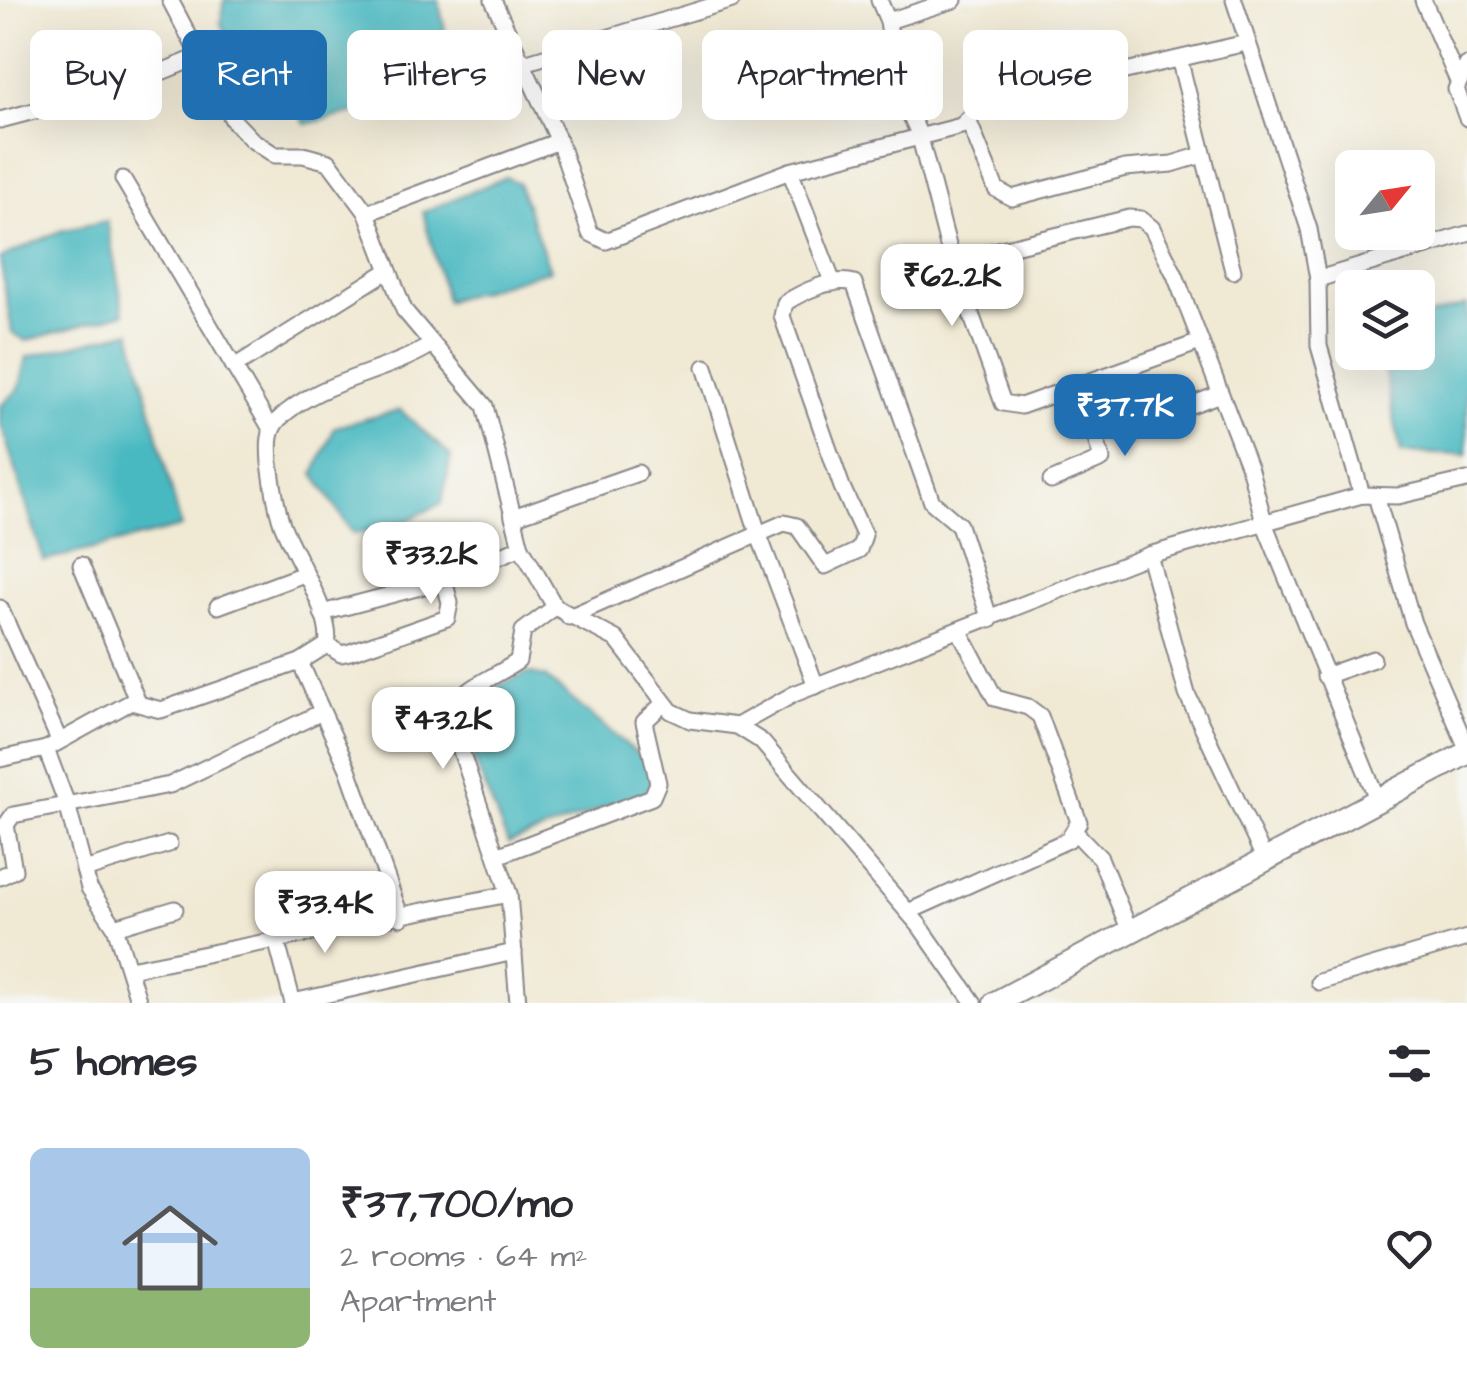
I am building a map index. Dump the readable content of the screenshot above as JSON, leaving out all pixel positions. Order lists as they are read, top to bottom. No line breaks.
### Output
{"north":"top right","page":{"chip":["Buy","Rent","Filters","New","Apartment","House"],"price":["₹62.2K","₹37.7K","₹33.2K","₹43.2K","₹33.4K"],"heading":"5 homes","list":[{"name":"₹37,700/mo","note":"2 rooms · 64 m² · Apartment"}]}}
